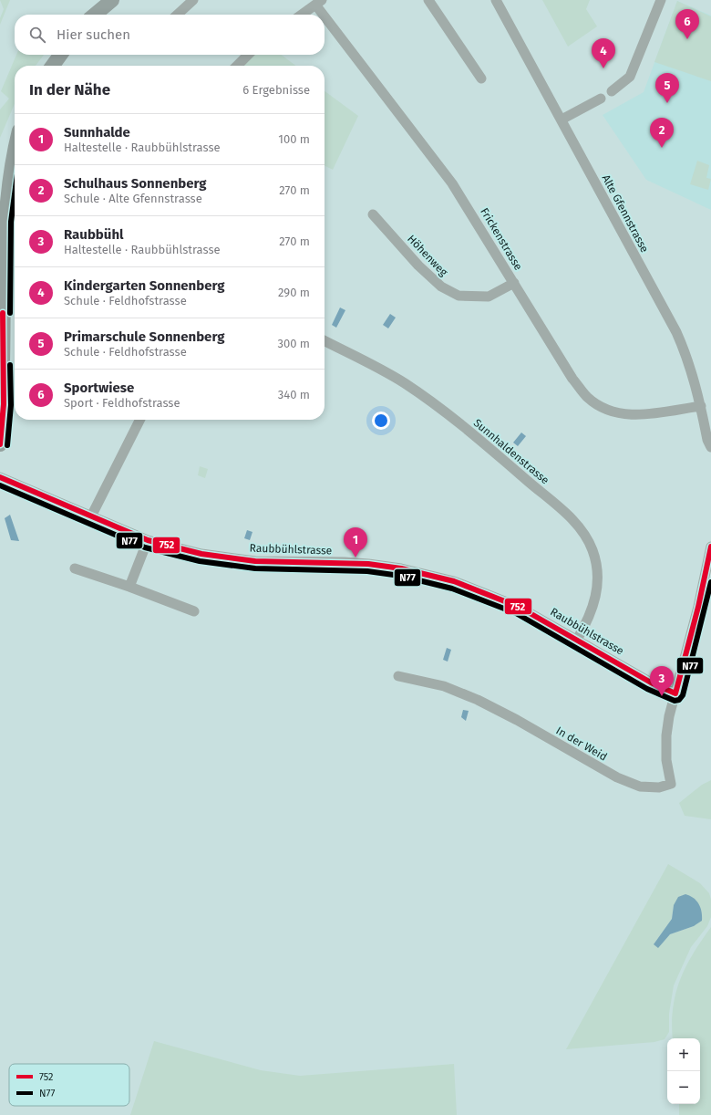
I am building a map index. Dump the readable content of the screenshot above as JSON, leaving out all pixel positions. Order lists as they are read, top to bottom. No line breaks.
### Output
{"streets":{"street":["Alte Gfennstrasse","Frickenstrasse","Höhenweg","Sunnhaldenstrasse","Raubbühlstrasse","In der Weid"]},"crossings":[["Alte Gfennstrasse","Frickenstrasse"],["Frickenstrasse","Höhenweg"],["Sunnhaldenstrasse","Raubbühlstrasse"],["Raubbühlstrasse","In der Weid"]],"lines":["transit line N77","transit line 752"],"legend":["752","N77"],"page":{"pins":["6","4","5","2","1","3"],"search":"Hier suchen","heading":["In der Nähe","6 Ergebnisse"],"list":[{"mark":"1","name":"Sunnhalde","note":"Haltestelle · Raubbühlstrasse","value":"100 m"},{"mark":"2","name":"Schulhaus Sonnenberg","note":"Schule · Alte Gfennstrasse","value":"270 m"},{"mark":"3","name":"Raubbühl","note":"Haltestelle · Raubbühlstrasse","value":"270 m"},{"mark":"4","name":"Kindergarten Sonnenberg","note":"Schule · Feldhofstrasse","value":"290 m"},{"mark":"5","name":"Primarschule Sonnenberg","note":"Schule · Feldhofstrasse","value":"300 m"},{"mark":"6","name":"Sportwiese","note":"Sport · Feldhofstrasse","value":"340 m"}],"map_buttons":["+","−"]}}
